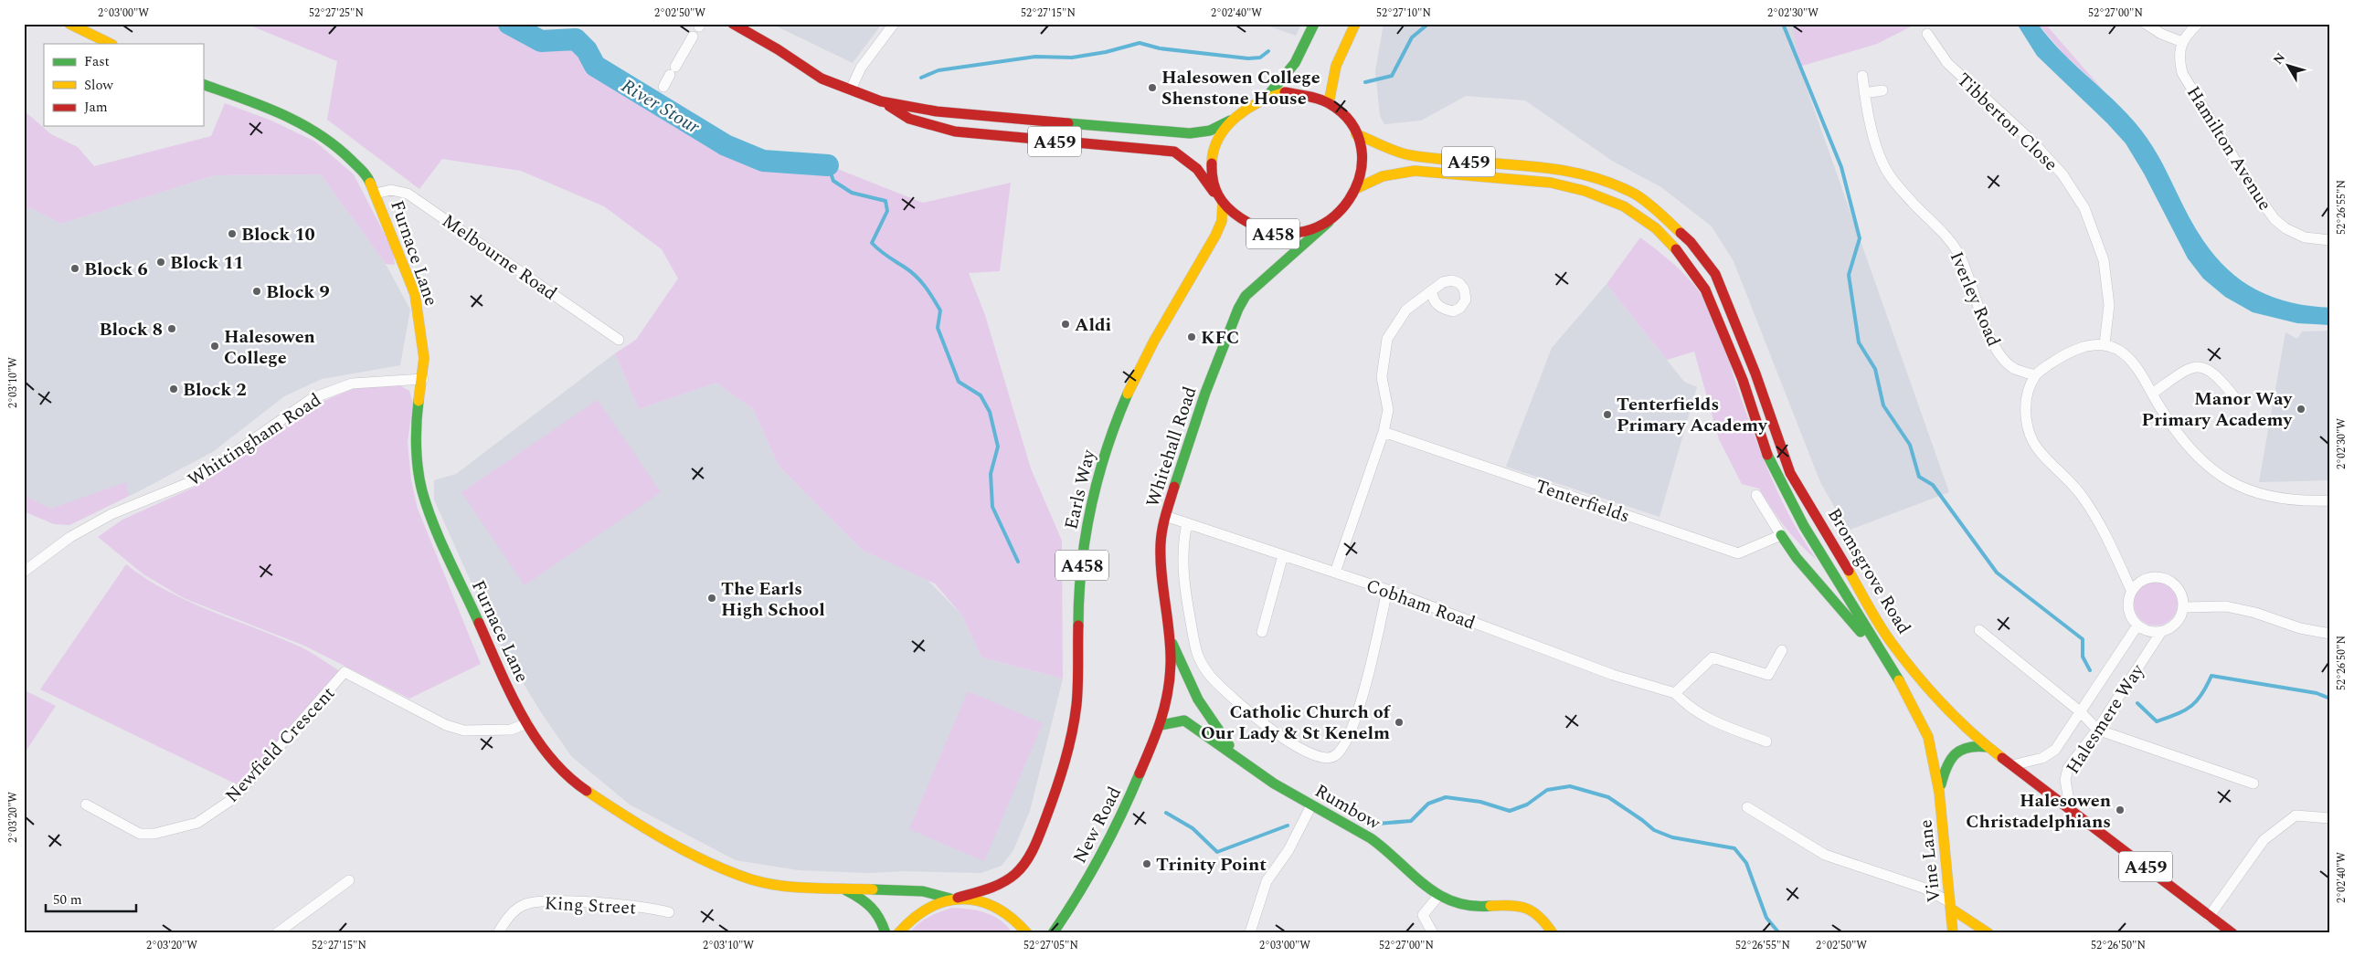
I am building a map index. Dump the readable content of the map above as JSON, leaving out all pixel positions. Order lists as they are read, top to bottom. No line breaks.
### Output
{"streets":{"main road":["A459","A458","Furnace Lane","Whitehall Road","Earls Way","Bromsgrove Road","Rumbow","New Road","Vine Lane"],"street":["Tibberton Close","Hamilton Avenue","Melbourne Road","Iverley Road","Whittingham Road","Tenterfields","Cobham Road","Halesmere Way","Newfield Crescent","King Street"]},"crossings":[["A459","A458"],["A459","Whitehall Road"],["A459","Earls Way"],["A459","Bromsgrove Road"],["A458","Furnace Lane"],["A458","Whitehall Road"],["A458","Earls Way"],["A458","Bromsgrove Road"],["Furnace Lane","Melbourne Road"],["Furnace Lane","Whittingham Road"],["Furnace Lane","Earls Way"],["Furnace Lane","Newfield Crescent"],["Whitehall Road","Earls Way"],["Whitehall Road","Bromsgrove Road"],["Whitehall Road","Cobham Road"],["Whitehall Road","Rumbow"],["Whitehall Road","New Road"],["Earls Way","Bromsgrove Road"],["Bromsgrove Road","Halesmere Way"],["Bromsgrove Road","Vine Lane"],["Rumbow","New Road"]],"water":["River Stour"],"places":["Halesowen College Shenstone House","Block 10","Block 11","Block 6","Block 9","Aldi","Block 8","KFC","Halesowen College","Block 2","Manor Way Primary Academy","Tenterfields Primary Academy","The Earls High School","Catholic Church of Our Lady & St Kenelm","Halesowen Christadelphians","Trinity Point"],"legend":["Fast","Slow","Jam"],"scale_bar":"50 m","north":"top left","coordinates":["2°03'00\"W","52°27'25\"N","2°02'50\"W","52°27'15\"N","2°02'40\"W","52°27'10\"N","2°02'30\"W","52°27'00\"N","52°26'55\"N","2°03'10\"W","52°26'50\"N","2°03'20\"W","52°27'05\"N"]}
